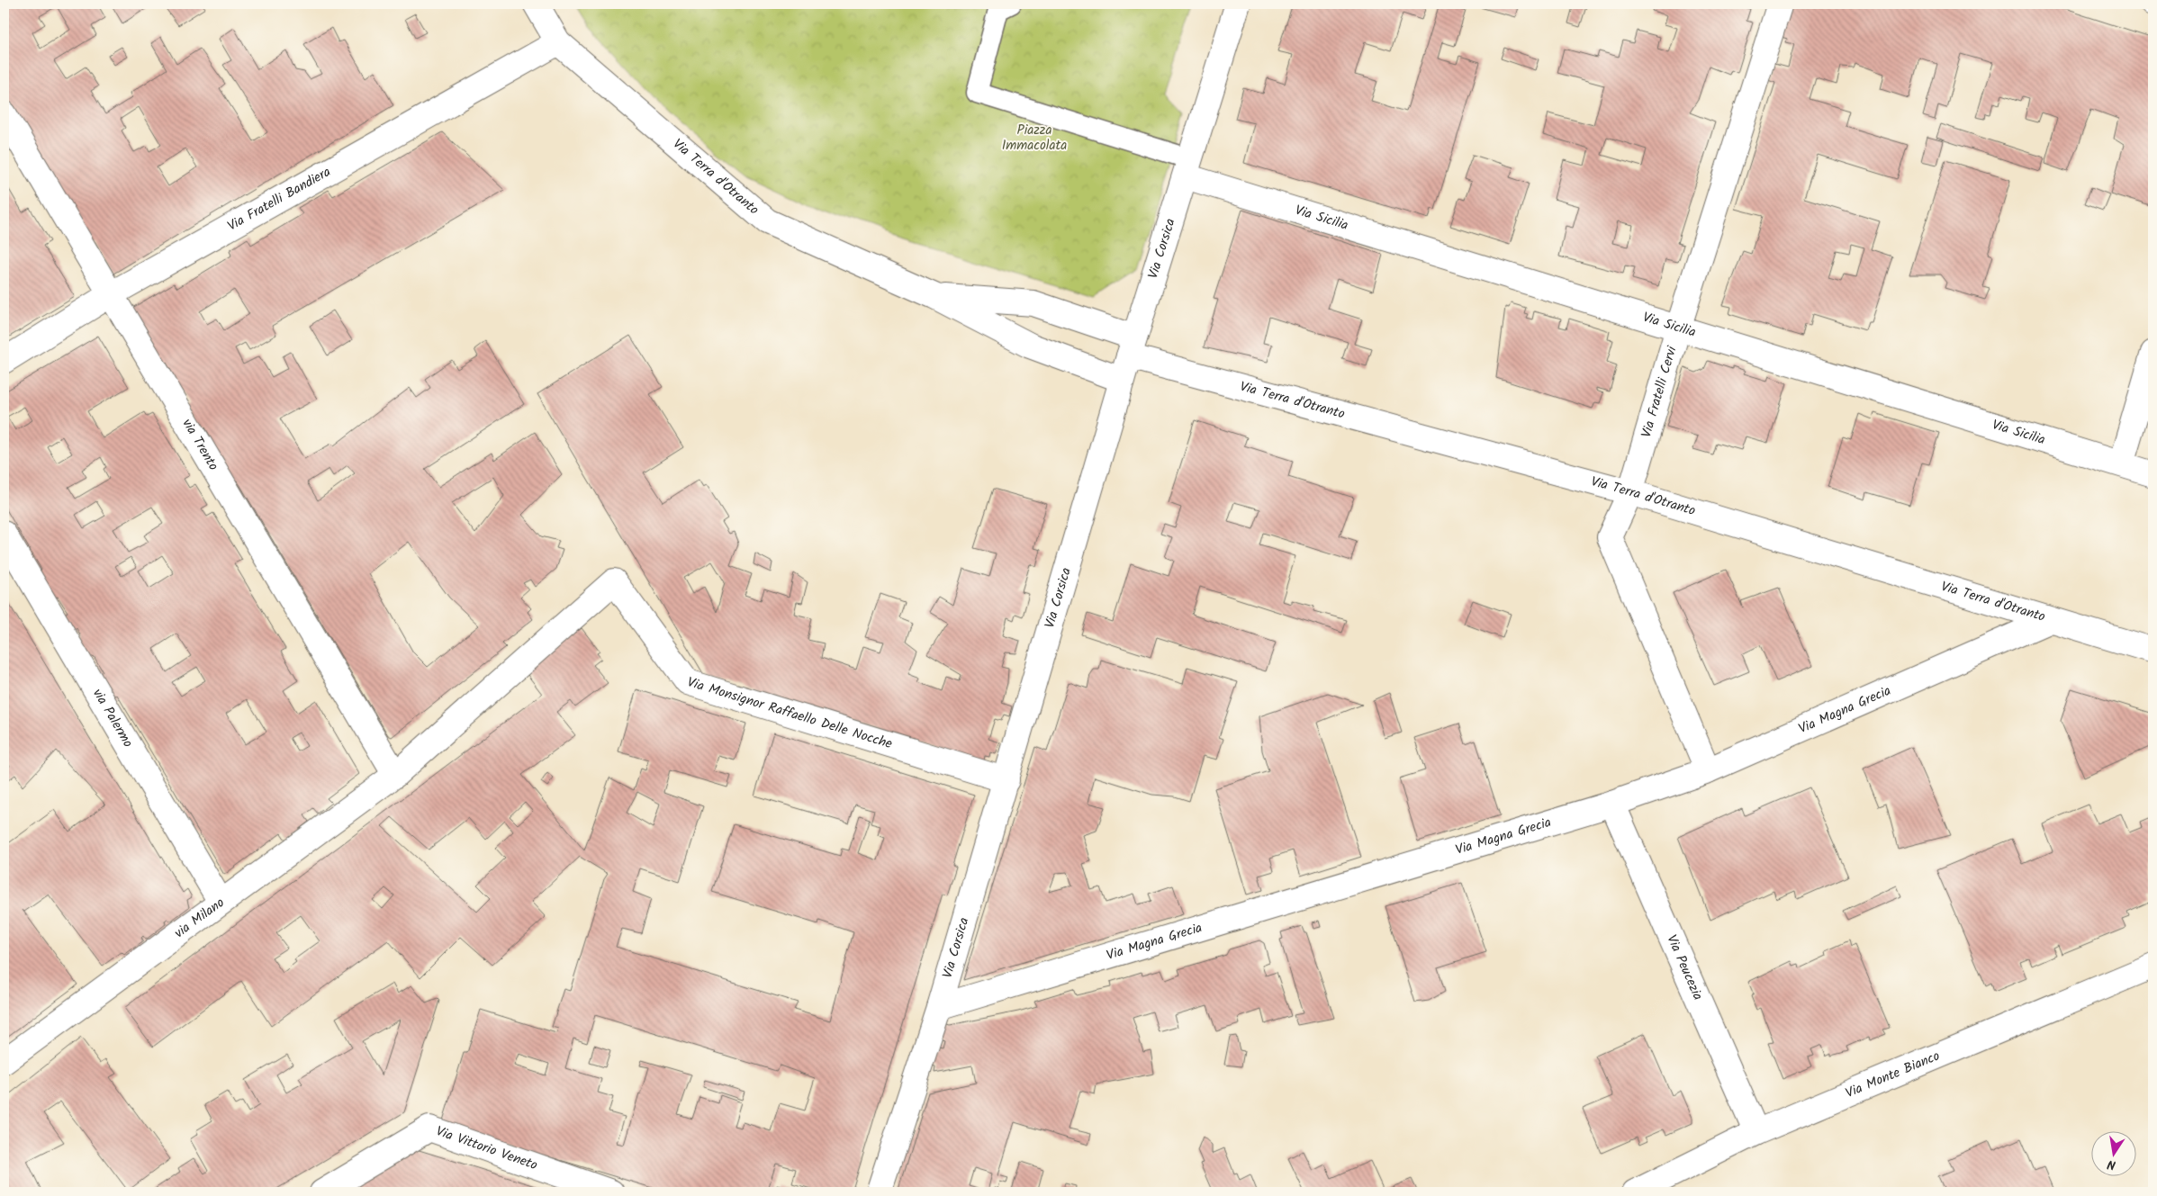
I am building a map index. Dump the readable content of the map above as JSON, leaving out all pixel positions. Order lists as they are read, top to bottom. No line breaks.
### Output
{"streets":{"street":["Via Terra d'Otranto","Via Fratelli Bandiera","Via Sicilia","Via Corsica","Via Fratelli Cervi","via Trento","Via Magna Grecia","Via Monsignor Raffaello Delle Nocche","via Palermo","via Milano","Via Peucezia","Via Monte Bianco","Via Vittorio Veneto"]},"crossings":[["Via Terra d'Otranto","Via Fratelli Bandiera"],["Via Terra d'Otranto","Via Corsica"],["Via Terra d'Otranto","Via Fratelli Cervi"],["Via Terra d'Otranto","Via Magna Grecia"],["Via Fratelli Bandiera","via Trento"],["Via Sicilia","Via Corsica"],["Via Sicilia","Via Fratelli Cervi"],["Via Corsica","Via Magna Grecia"],["Via Corsica","Via Monsignor Raffaello Delle Nocche"],["Via Fratelli Cervi","Via Magna Grecia"],["via Trento","Via Monsignor Raffaello Delle Nocche"],["via Trento","via Milano"],["Via Magna Grecia","Via Peucezia"],["Via Monsignor Raffaello Delle Nocche","via Milano"],["via Palermo","via Milano"],["Via Peucezia","Via Monte Bianco"]],"parks":["Piazza Immacolata"],"north":"bottom"}
